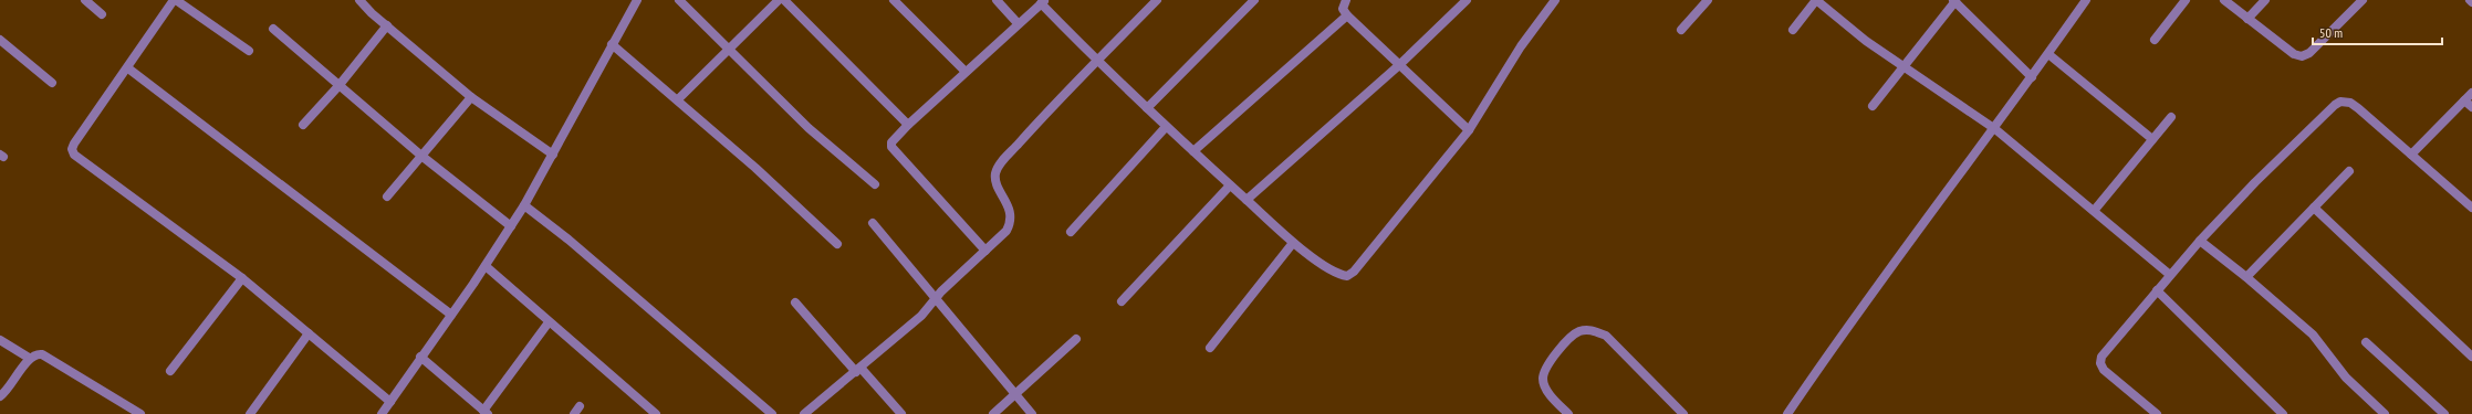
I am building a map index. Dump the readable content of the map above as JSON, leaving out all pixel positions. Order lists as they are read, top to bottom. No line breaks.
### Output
{"scale_bar":"50 m"}
